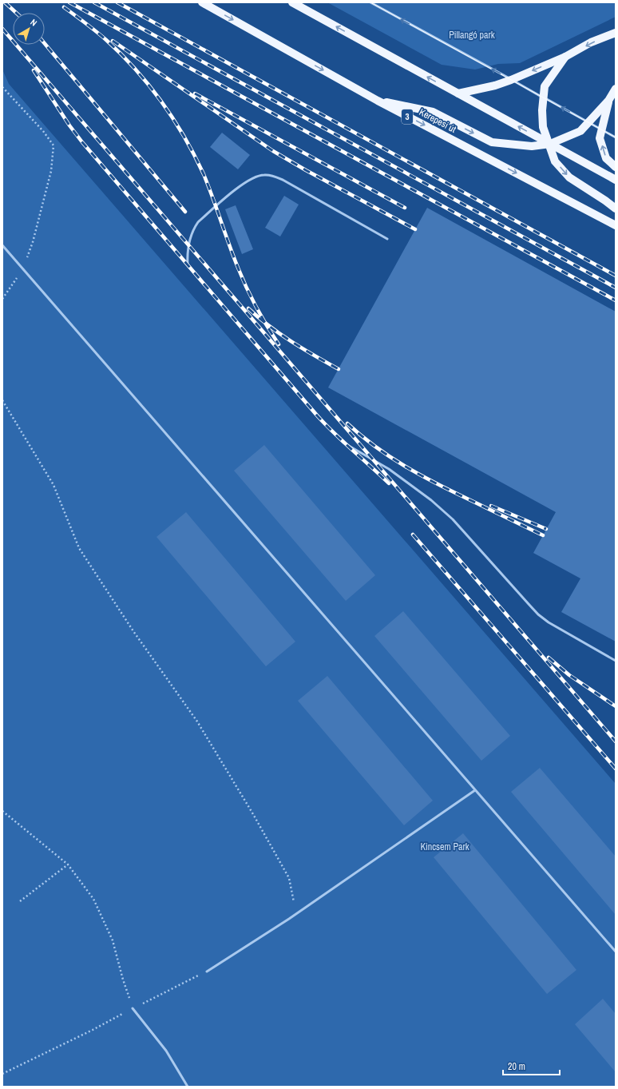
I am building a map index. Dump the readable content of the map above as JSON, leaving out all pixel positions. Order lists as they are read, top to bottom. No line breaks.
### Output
{"streets":{"main road":["3","Kerepesi út"]},"parks":["Pillangó park","Kincsem Park"],"scale_bar":"20 m","north":"top right"}
